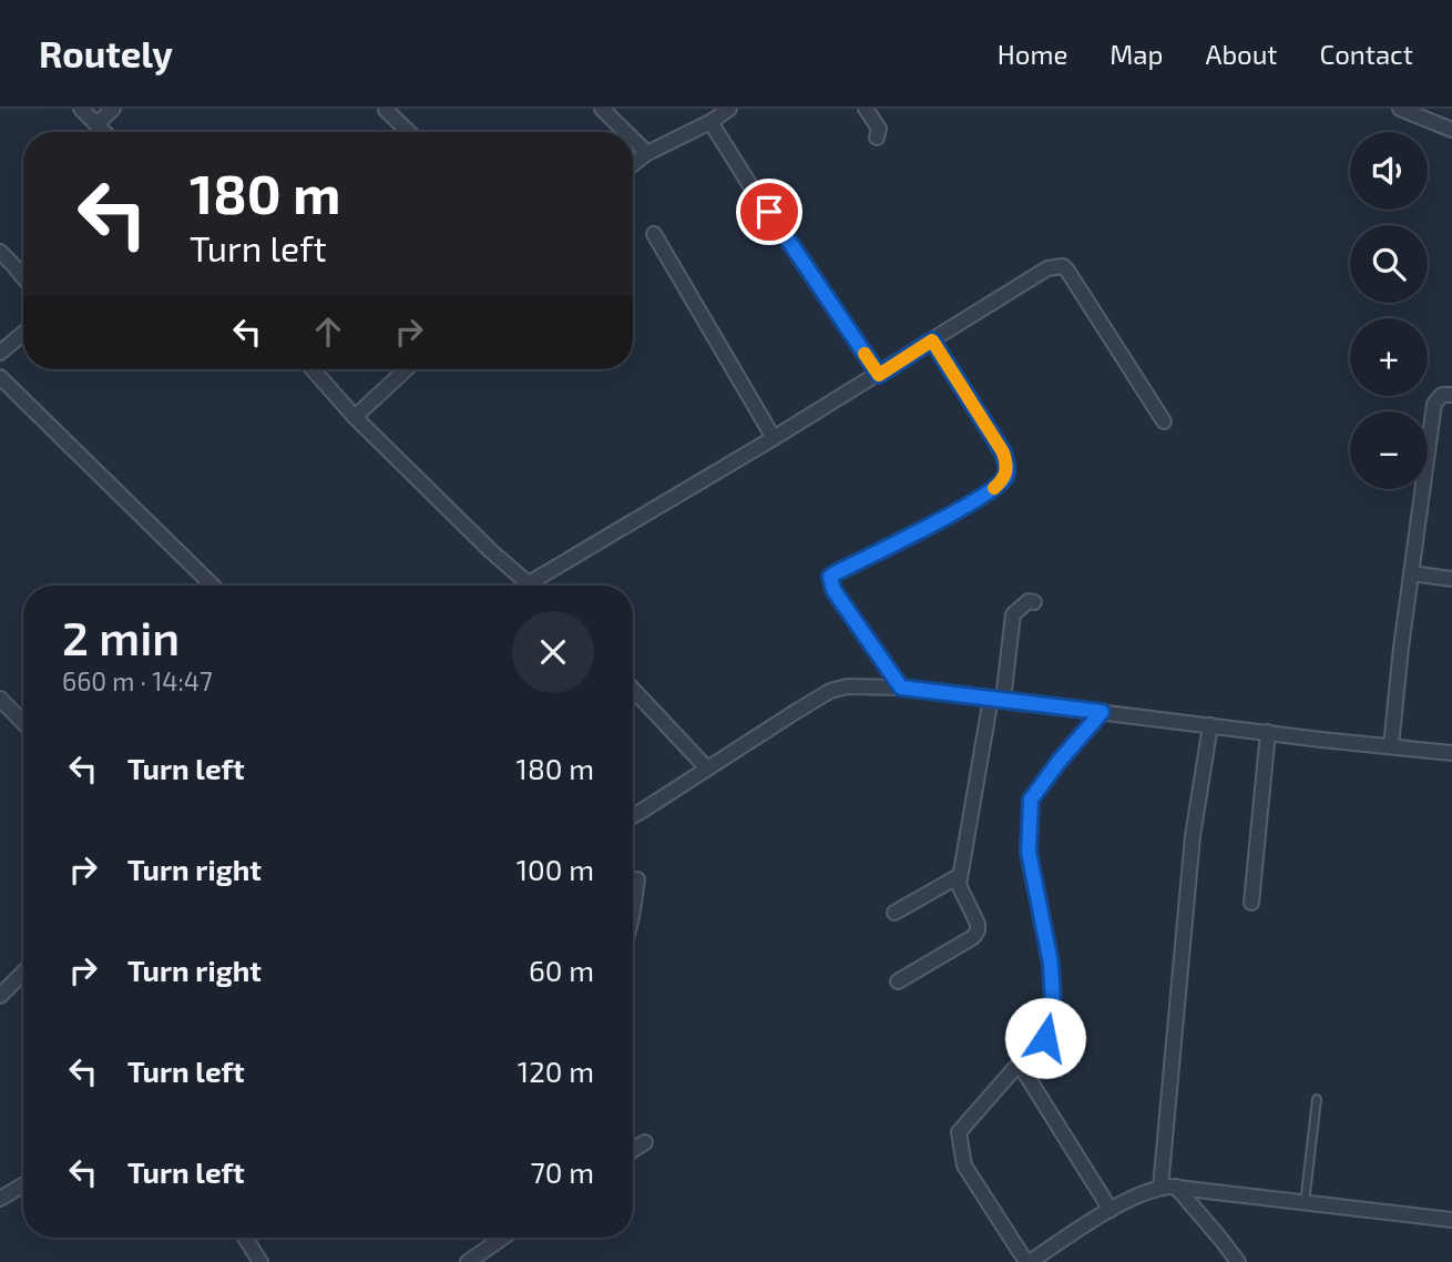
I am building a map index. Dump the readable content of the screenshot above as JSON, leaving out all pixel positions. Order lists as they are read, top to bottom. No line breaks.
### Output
{"page":{"header":"Routely","nav":["Home","Map","About","Contact"],"map_buttons":["+","−"],"turn":["180 m","Turn left"],"heading":["2 min","660 m · 14:47"],"list":[{"name":"Turn left","value":"180 m"},{"name":"Turn right","value":"100 m"},{"name":"Turn right","value":"60 m"},{"name":"Turn left","value":"120 m"},{"name":"Turn left","value":"70 m"}]}}
